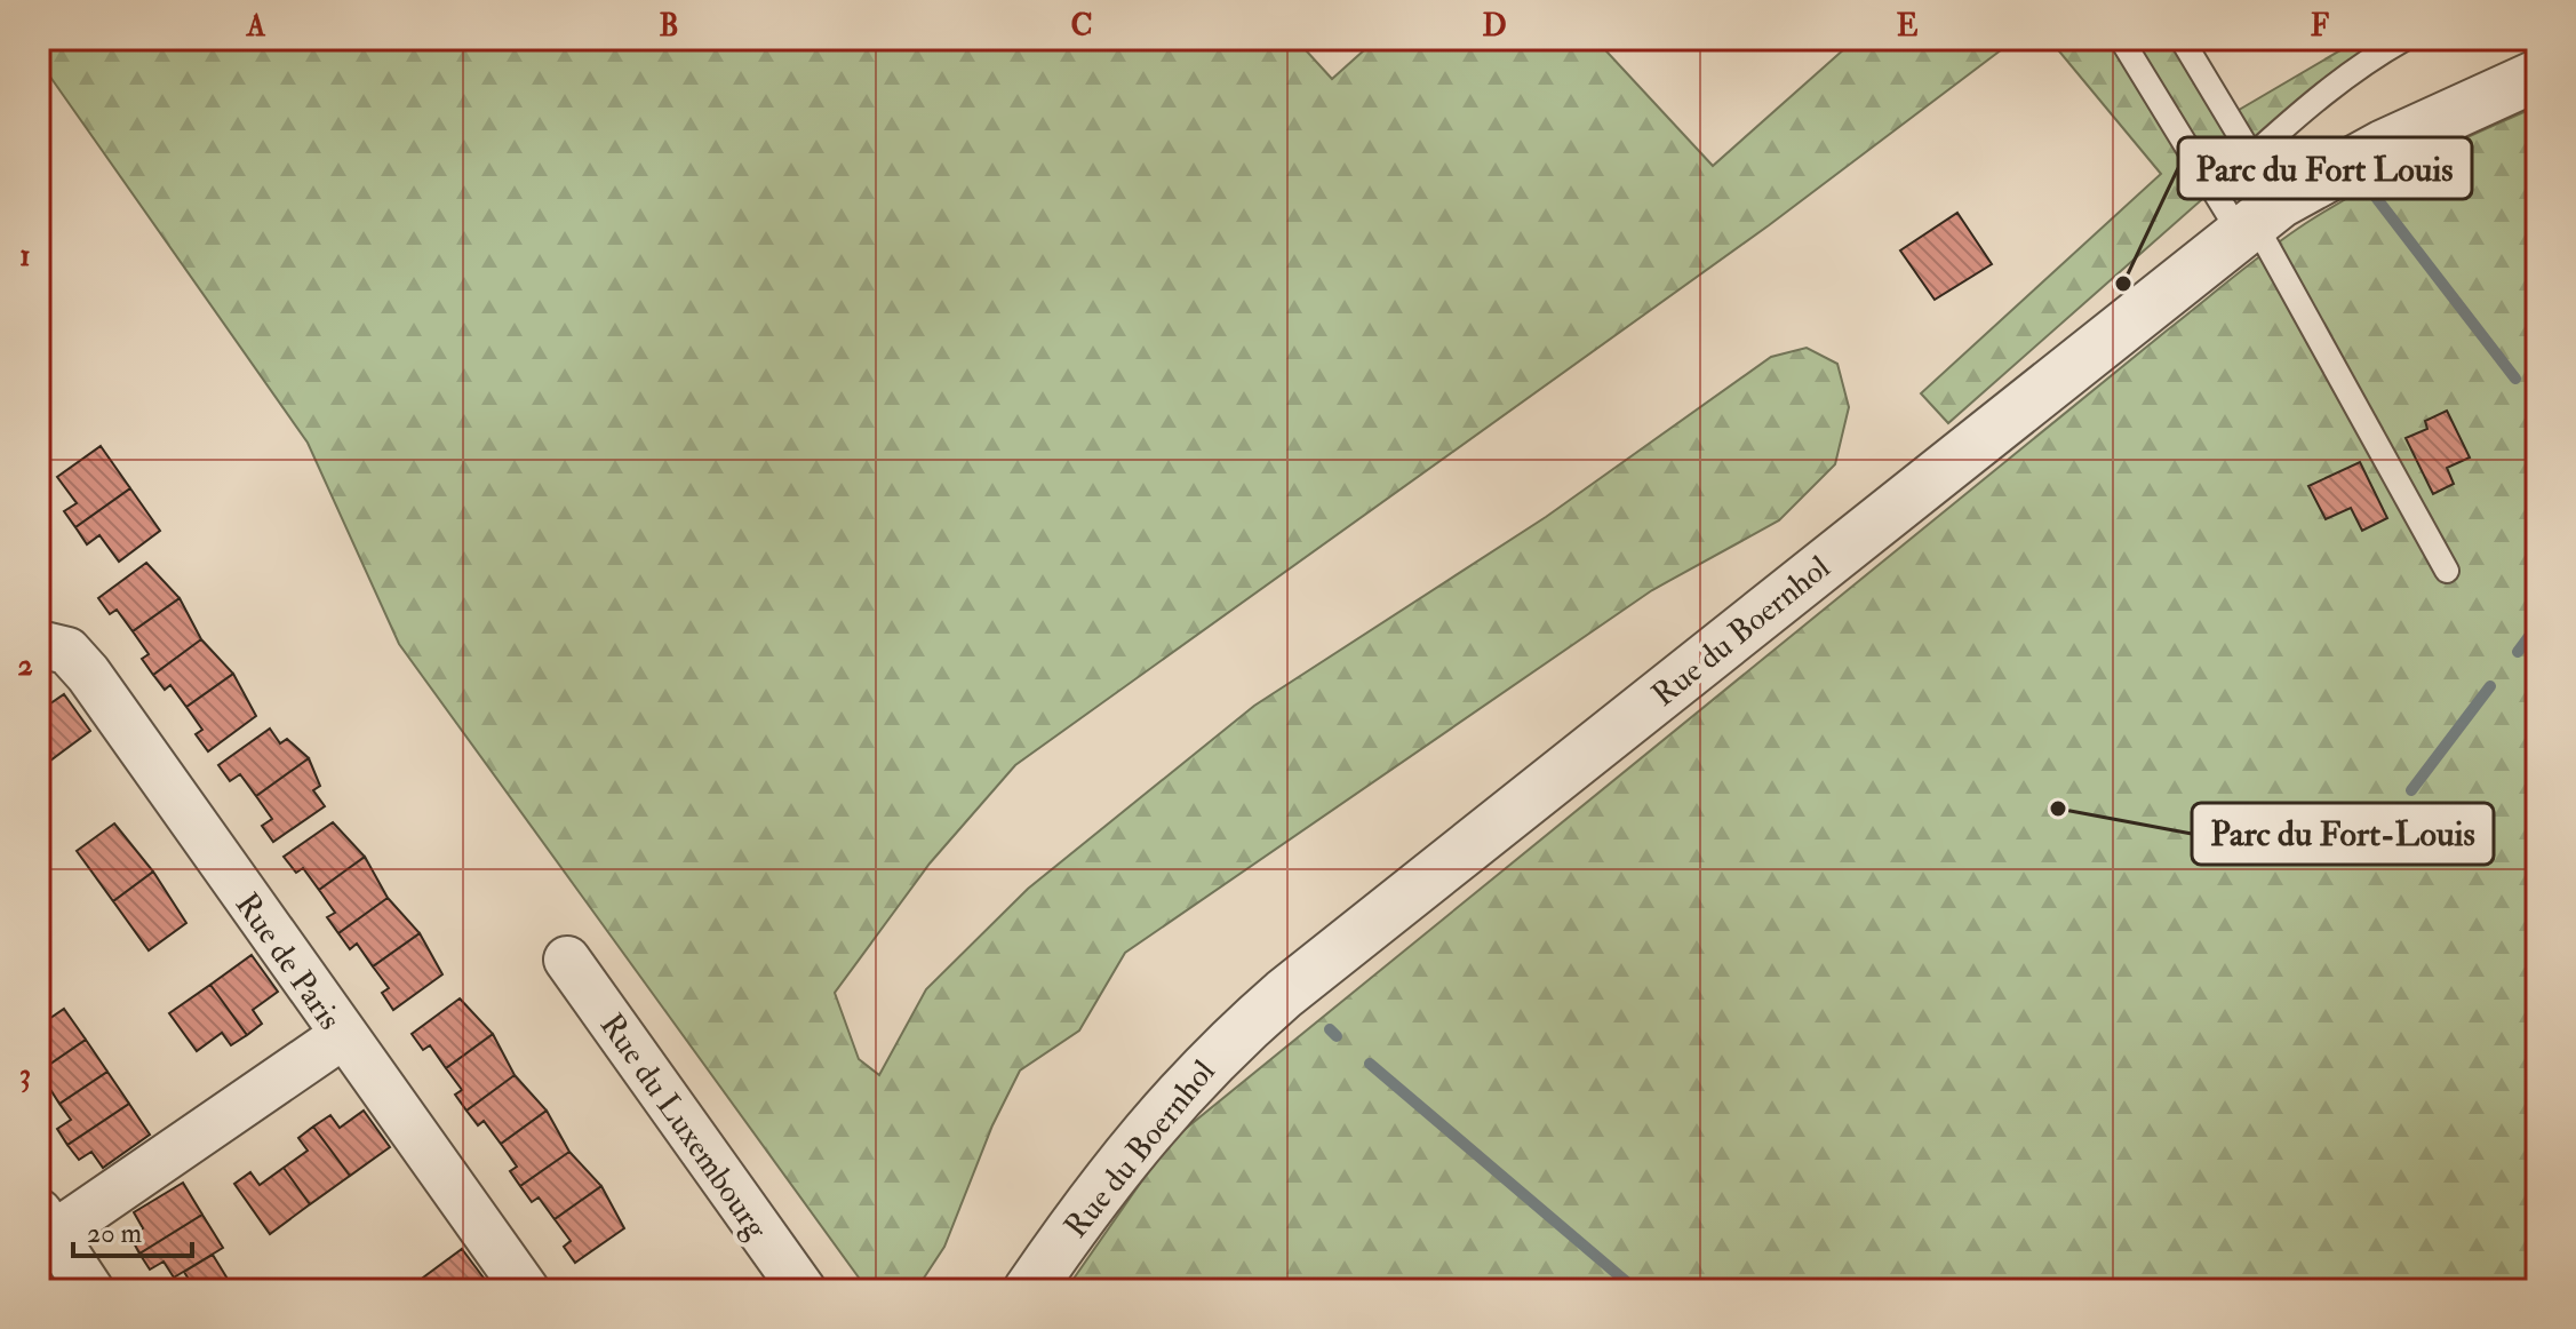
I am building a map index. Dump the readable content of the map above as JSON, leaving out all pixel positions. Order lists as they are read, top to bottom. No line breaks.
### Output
{"streets":{"street":["Rue du Boernhol","Rue de Paris","Rue du Luxembourg"]},"places":["Parc du Fort Louis","Parc du Fort-Louis"],"scale_bar":"20 m","grid":{"columns":["A","B","C","D","E","F"],"rows":["1","2","3"]}}
